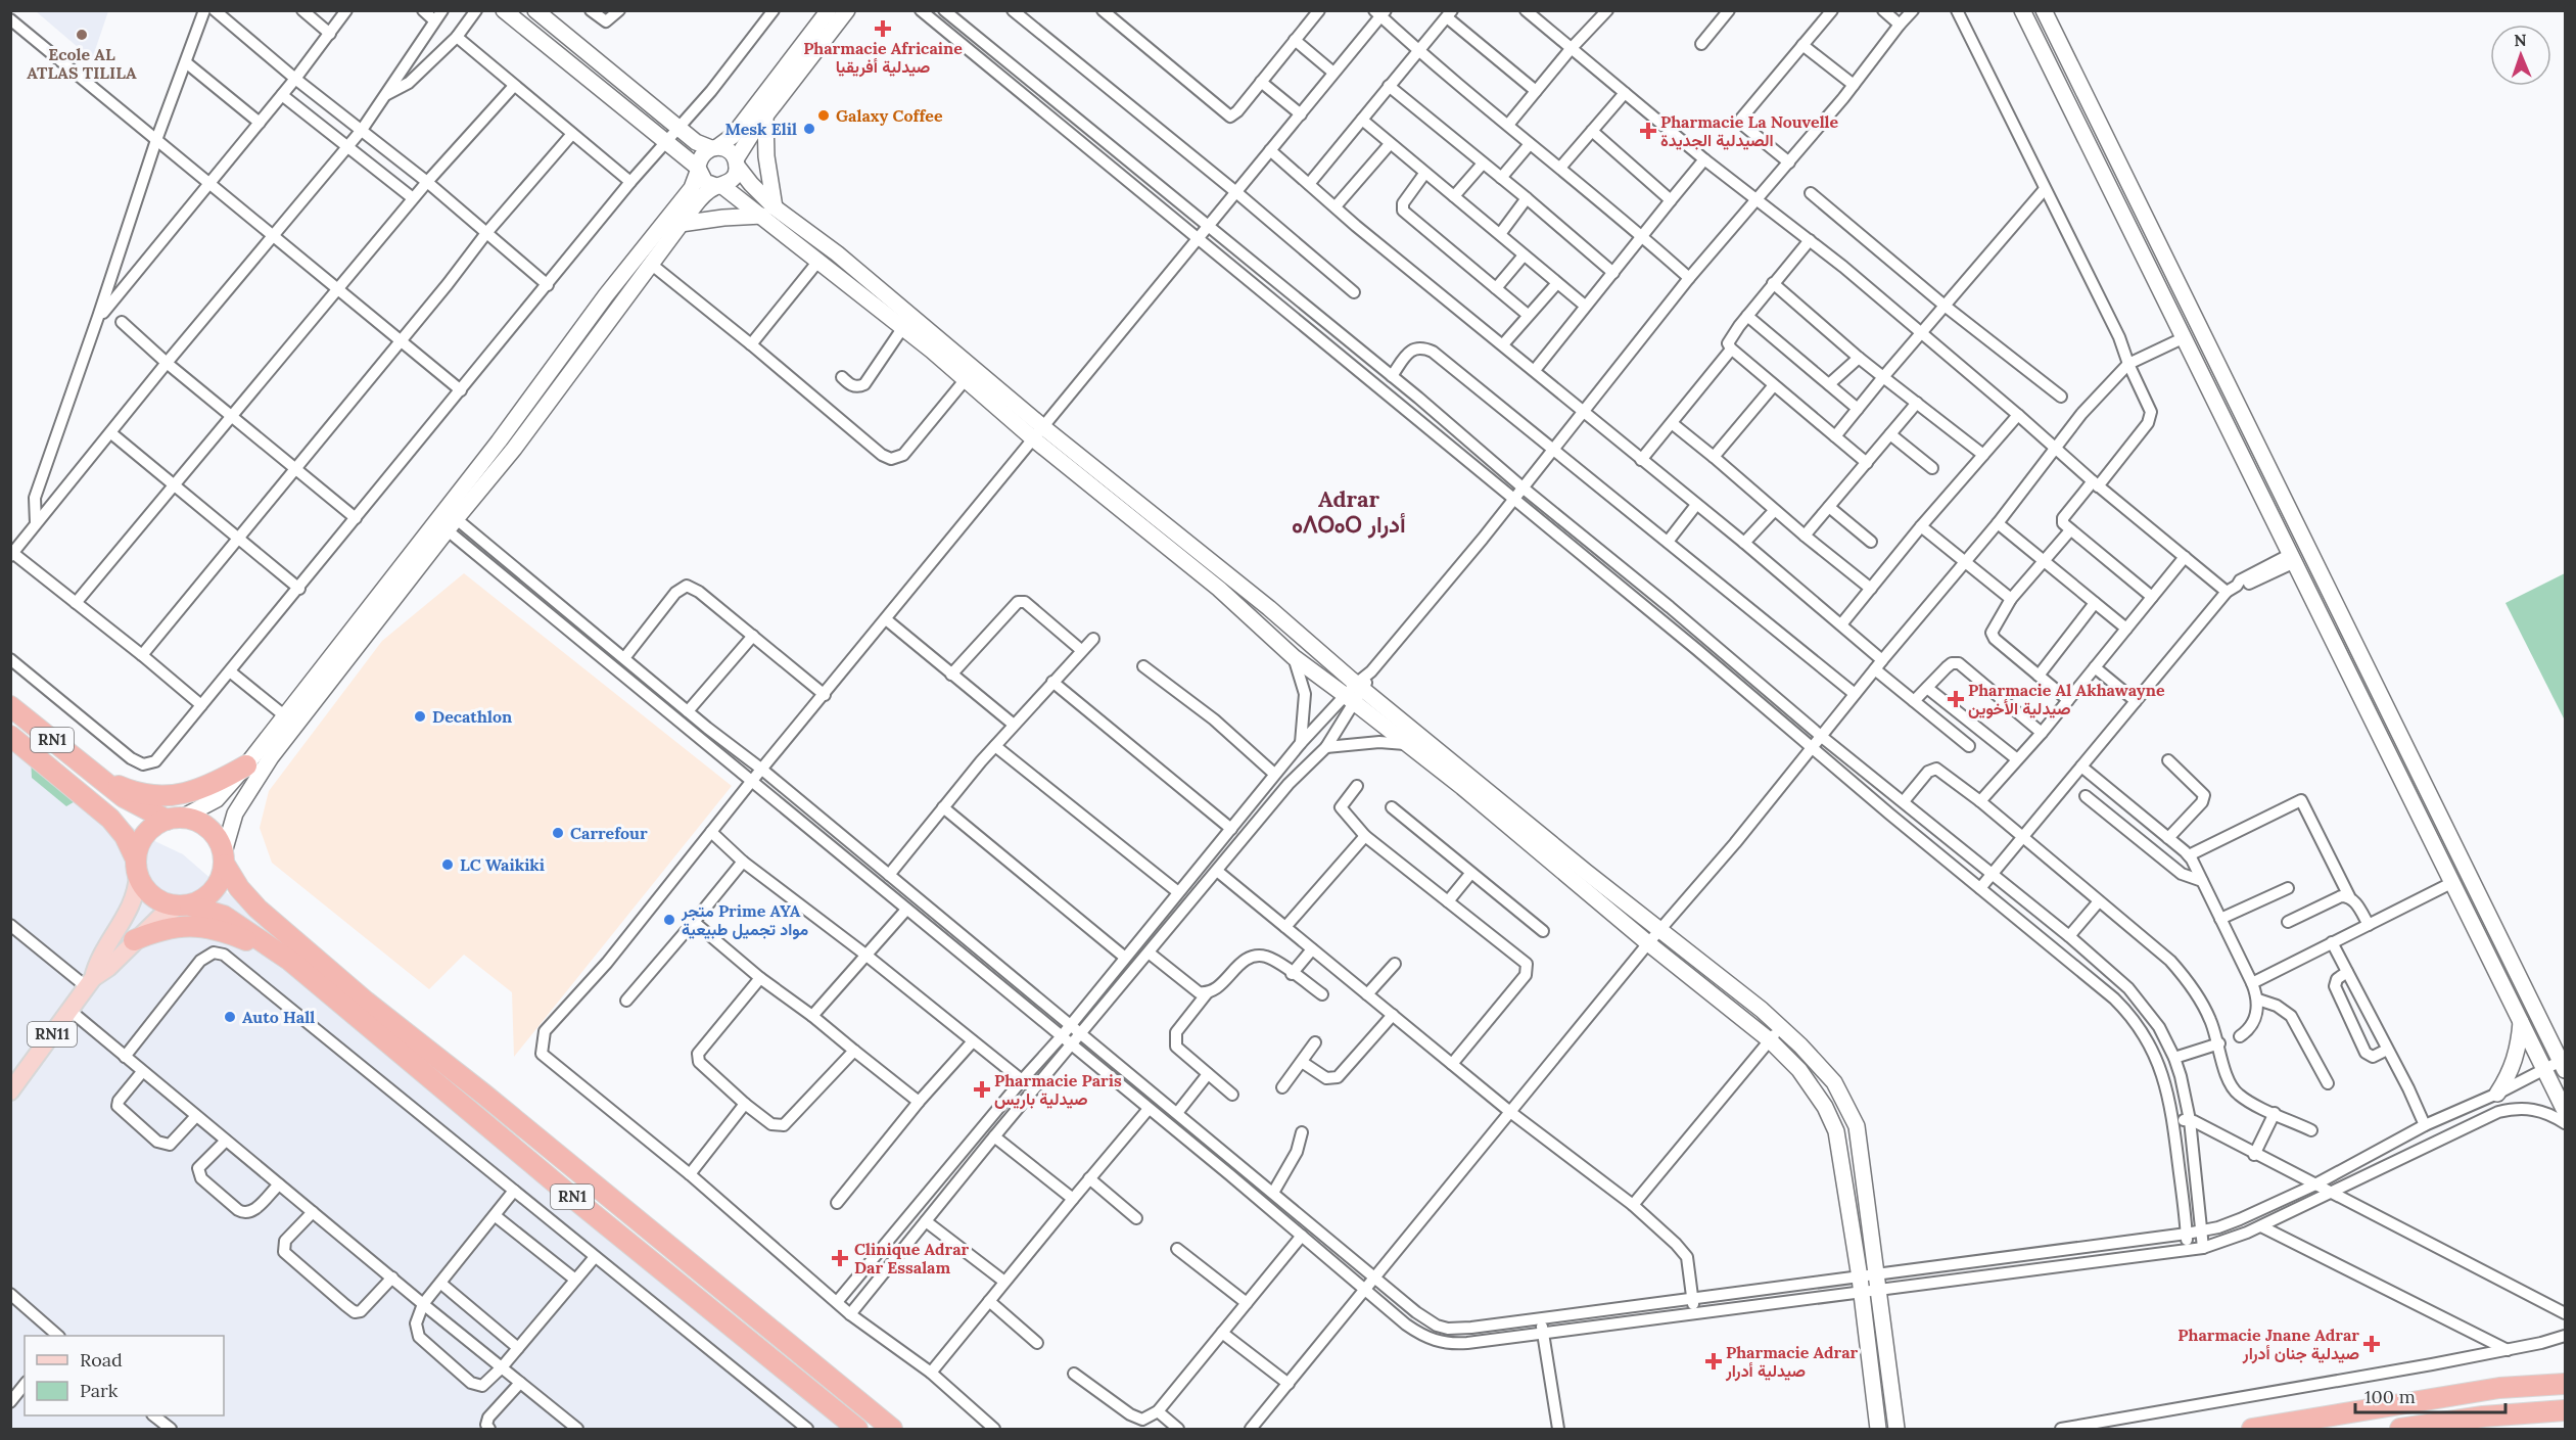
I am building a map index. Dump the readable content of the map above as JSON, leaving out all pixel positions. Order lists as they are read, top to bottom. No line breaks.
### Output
{"streets":{"highway":["RN1"],"main road":["RN11"]},"crossings":[["RN1","RN11"]],"districts":["Adrar ⴰⴷⵔⴰⵔ أدرار"],"places":{"health":["Pharmacie Africaine صيدلية أفريقيا","Pharmacie La Nouvelle الصيدلية الجديدة","Pharmacie Al Akhawayne صيدلية الأخوين","Pharmacie Paris صيدلية باريس","Clinique Adrar Dar Essalam","Pharmacie Jnane Adrar صيدلية جنان أدرار","Pharmacie Adrar صيدلية أدرار"],"other":["Ecole AL ATLAS TILILA","Galaxy Coffee","Mesk Elil","Decathlon","Carrefour","LC Waikiki","متجر Prime AYA مواد تجميل طبيعية","Auto Hall"]},"legend":["Road","Park"],"scale_bar":"100 m","north":"top"}
